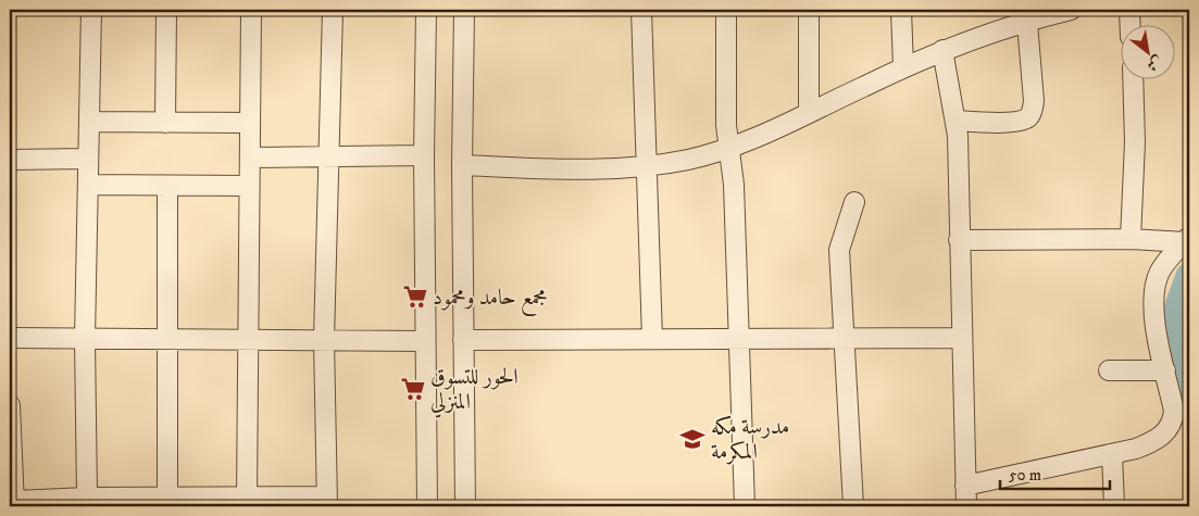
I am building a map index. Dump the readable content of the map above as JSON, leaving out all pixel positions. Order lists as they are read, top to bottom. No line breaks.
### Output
{"places":{"supermarket":["مجمع حامد ومحمود","الحور للتسوق المنزلي"],"school or university":["مدرسة مكه المكرمة"]},"scale_bar":"50 m","north":"bottom right"}
